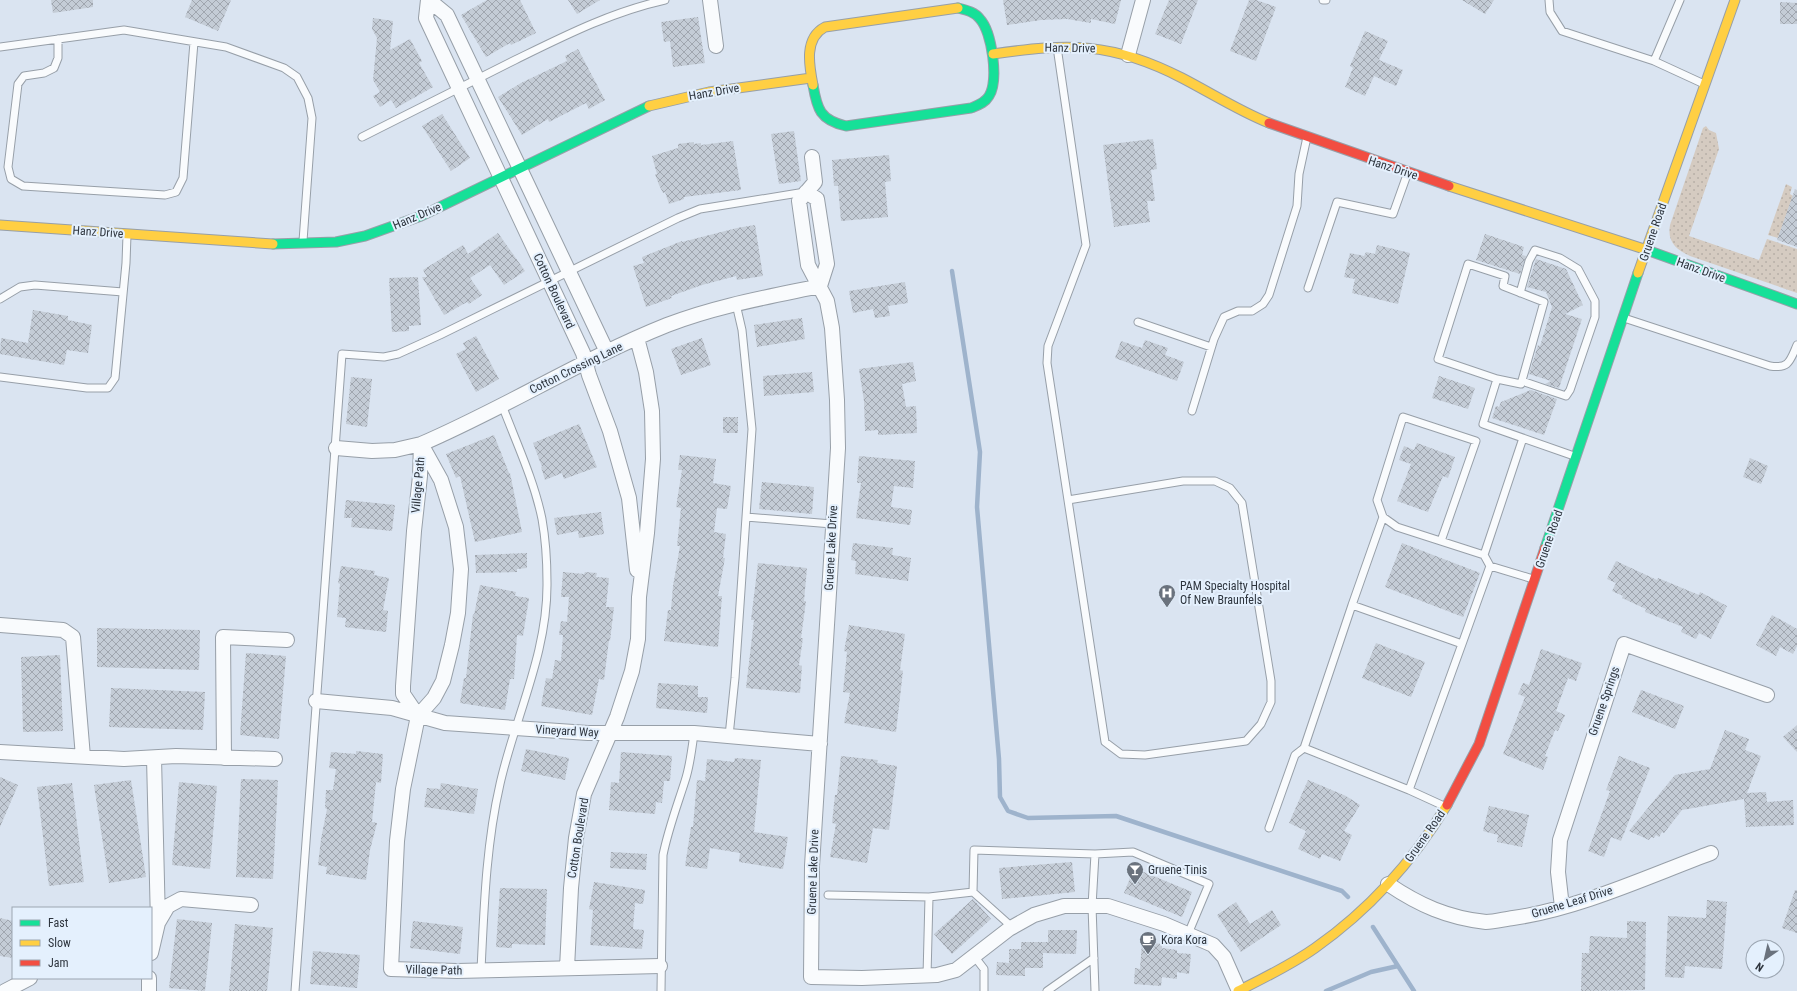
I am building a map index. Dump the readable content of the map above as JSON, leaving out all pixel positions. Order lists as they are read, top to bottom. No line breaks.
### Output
{"streets":{"street":["Hanz Drive","Gruene Road","Cotton Boulevard","Cotton Crossing Lane","Village Path","Gruene Lake Drive","Gruene Springs","Vineyard Way","Gruene Leaf Drive"]},"crossings":[["Hanz Drive","Gruene Road"],["Hanz Drive","Cotton Boulevard"],["Gruene Road","Gruene Lake Drive"],["Gruene Road","Gruene Leaf Drive"],["Cotton Boulevard","Cotton Crossing Lane"],["Cotton Boulevard","Village Path"],["Cotton Boulevard","Vineyard Way"],["Cotton Crossing Lane","Village Path"],["Cotton Crossing Lane","Gruene Lake Drive"],["Village Path","Vineyard Way"],["Gruene Lake Drive","Vineyard Way"],["Gruene Springs","Gruene Leaf Drive"]],"places":{"hospital":["PAM Specialty Hospital Of New Braunfels"],"bar":["Gruene Tinis"],"cafe":["Kora Kora"]},"legend":["Fast","Slow","Jam"],"north":"bottom left"}
